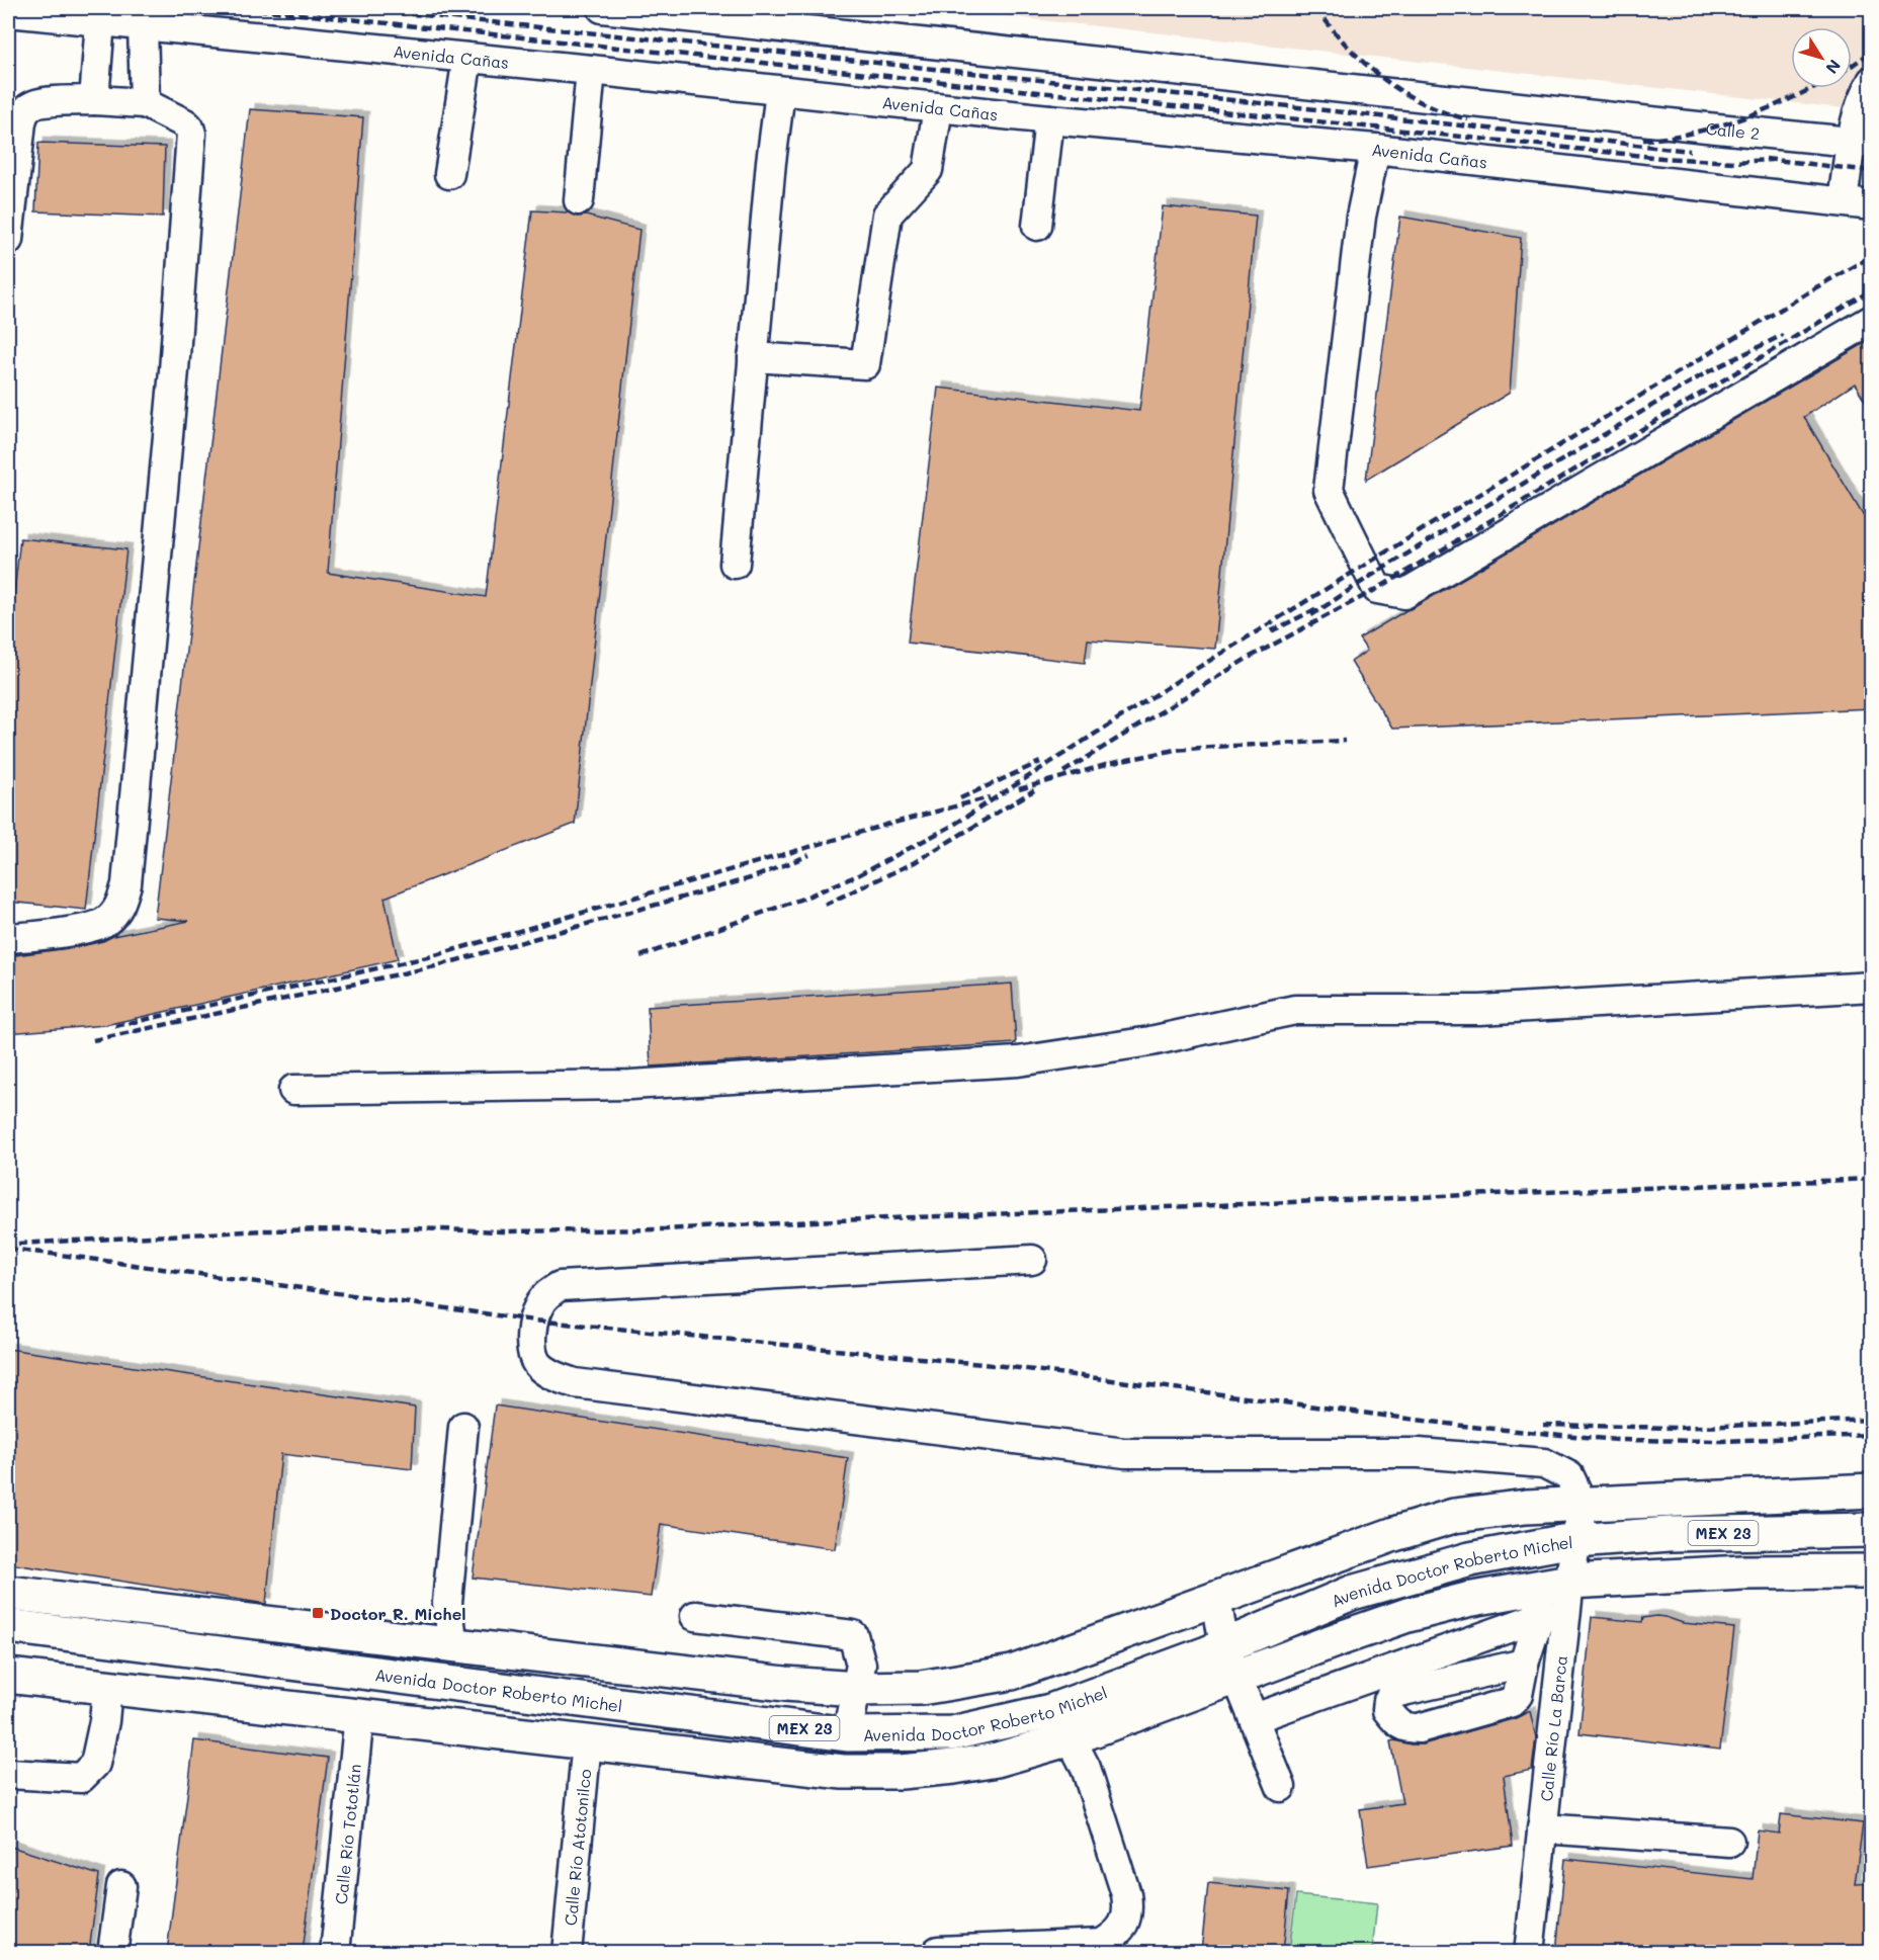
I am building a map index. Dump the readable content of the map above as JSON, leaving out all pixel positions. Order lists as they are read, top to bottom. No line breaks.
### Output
{"streets":{"main road":["MEX 23","Avenida Doctor Roberto Michel"],"street":["Avenida Cañas","Calle 2","Calle Río La Barca","Calle Río Tototlán","Calle Río Atotonilco"]},"crossings":[["Avenida Doctor Roberto Michel","Calle Río La Barca"],["Avenida Doctor Roberto Michel","Calle Río Tototlán"],["Avenida Doctor Roberto Michel","Calle Río Atotonilco"]],"places":{"transit":["Doctor R. Michel"]},"north":"bottom right"}
